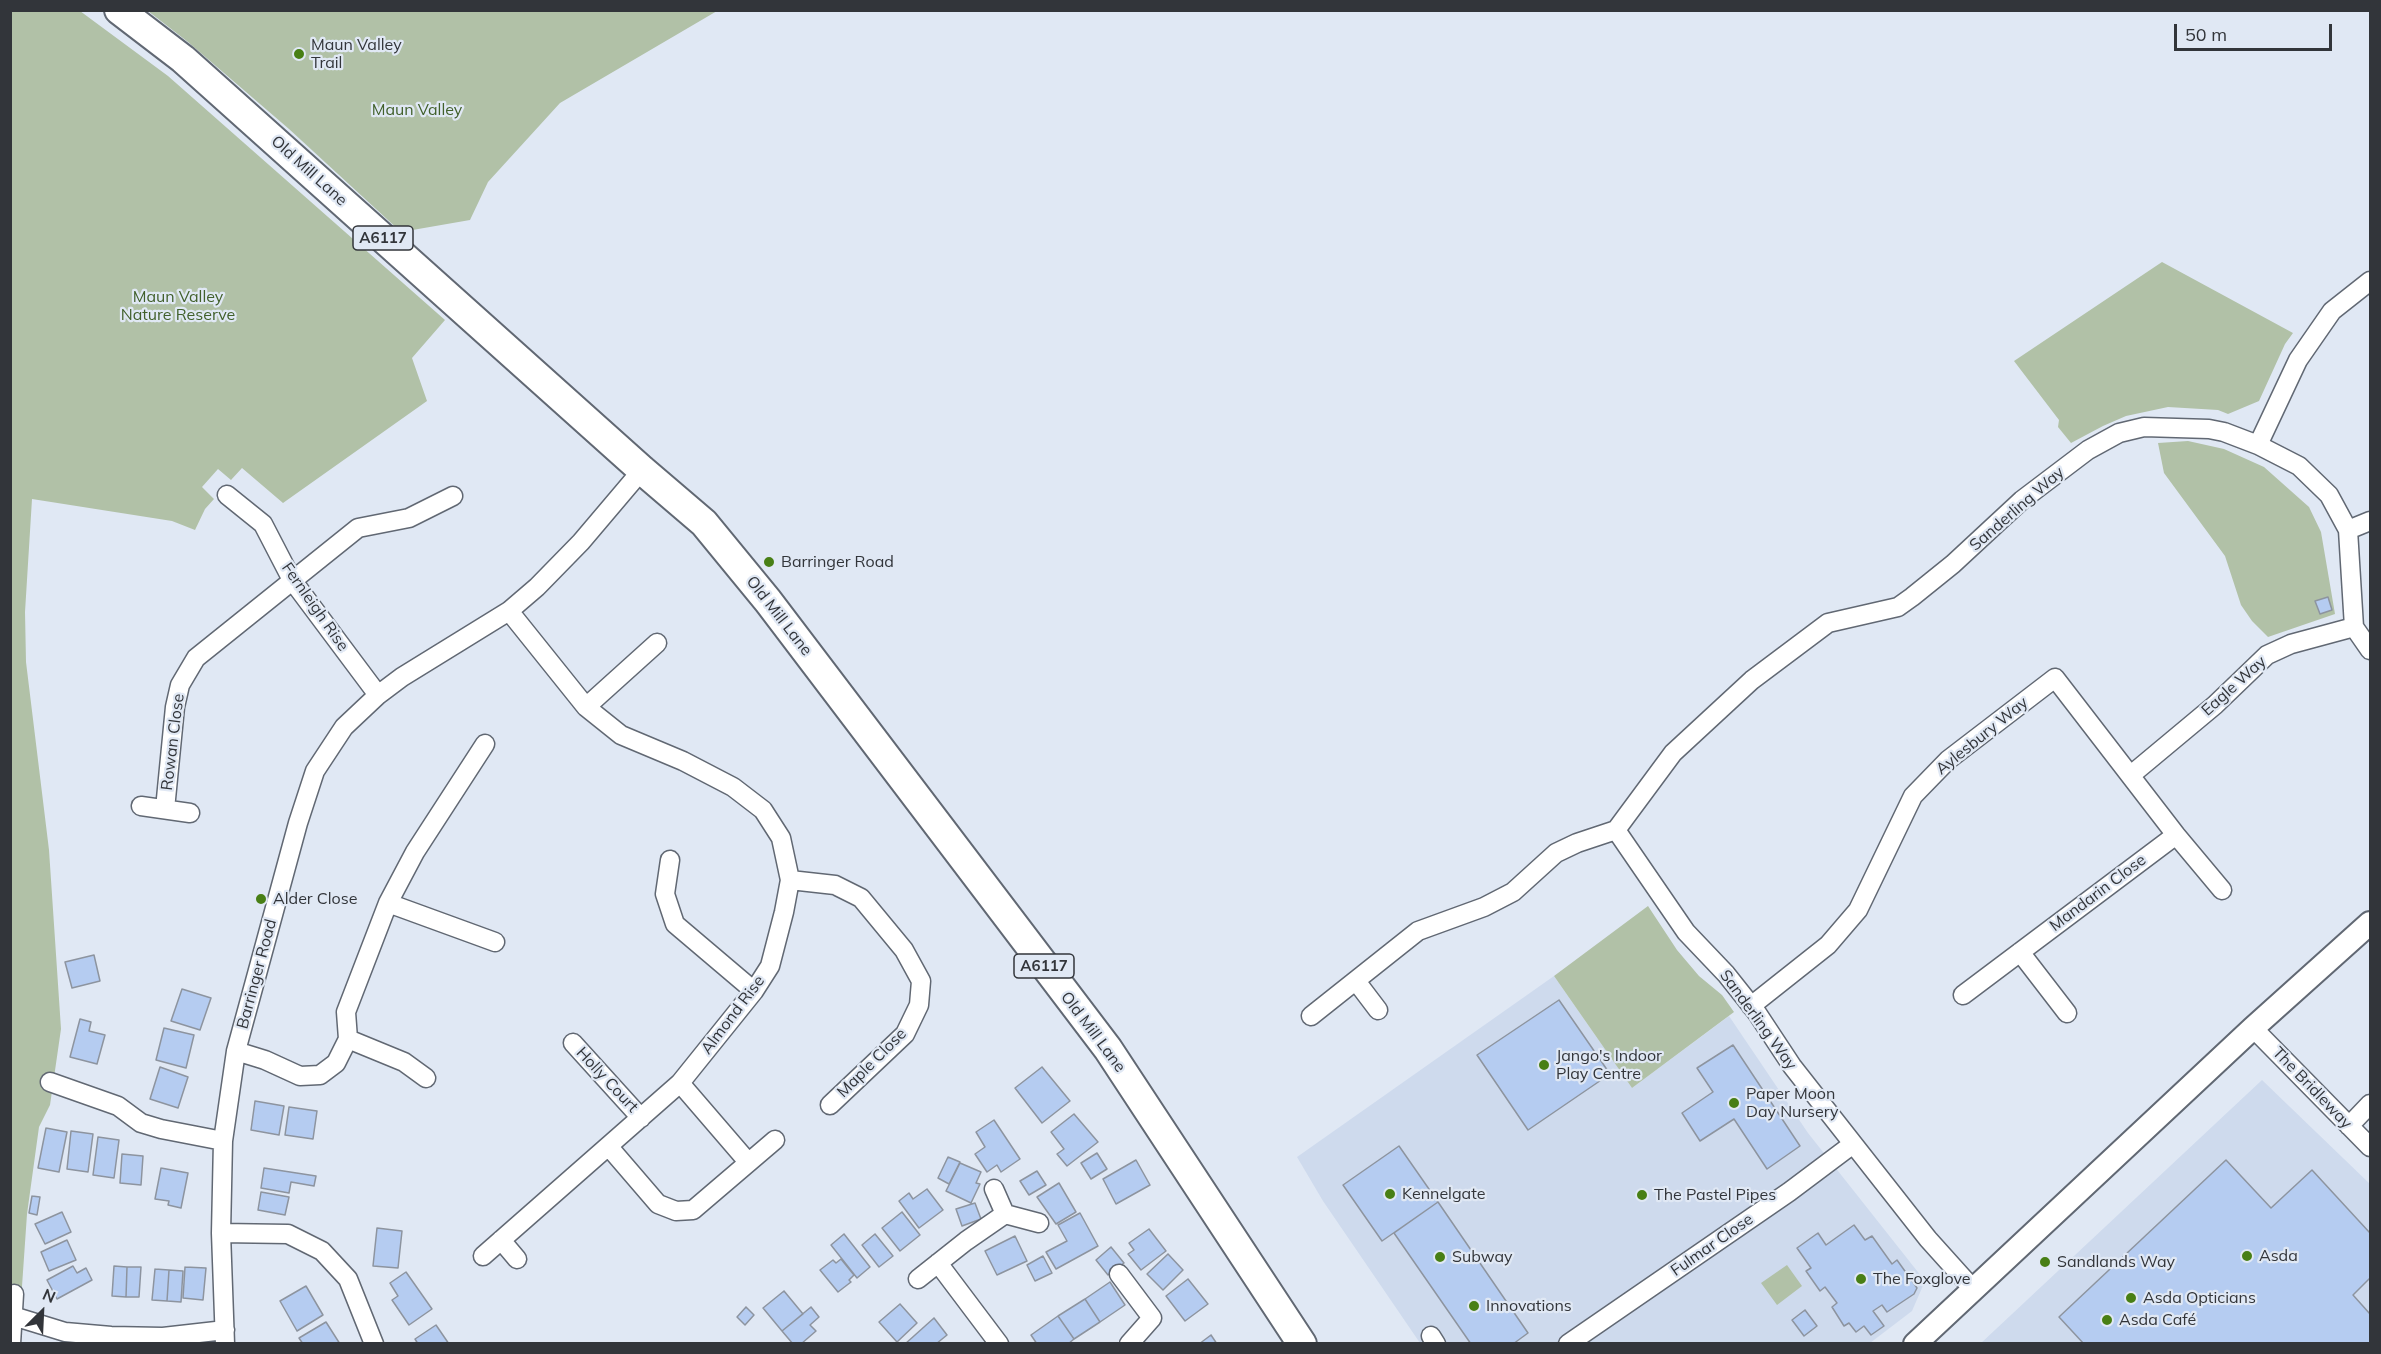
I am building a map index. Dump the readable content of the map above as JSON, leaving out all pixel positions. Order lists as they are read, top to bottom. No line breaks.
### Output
{"streets":{"main road":["Old Mill Lane","A6117"],"street":["Sanderling Way","Fernleigh Rise","Eagle Way","Aylesbury Way","Rowan Close","Mandarin Close","Barringer Road","Almond Rise","Maple Close","Holly Court","The Bridleway","Fulmar Close"]},"crossings":[["Old Mill Lane","Barringer Road"],["Sanderling Way","Eagle Way"],["Sanderling Way","Aylesbury Way"],["Sanderling Way","Fulmar Close"],["Fernleigh Rise","Rowan Close"],["Fernleigh Rise","Barringer Road"],["Eagle Way","Aylesbury Way"],["Aylesbury Way","Mandarin Close"],["Barringer Road","Almond Rise"],["Almond Rise","Maple Close"],["Almond Rise","Holly Court"]],"parks":["Maun Valley","Maun Valley Nature Reserve"],"places":["Maun Valley Trail","Barringer Road","Alder Close","Jango's Indoor Play Centre","Paper Moon Day Nursery","Kennelgate","The Pastel Pipes","Asda","Subway","Sandlands Way","The Foxglove","Asda Opticians","Innovations","Asda Café"],"scale_bar":"50 m","north":"top right"}
